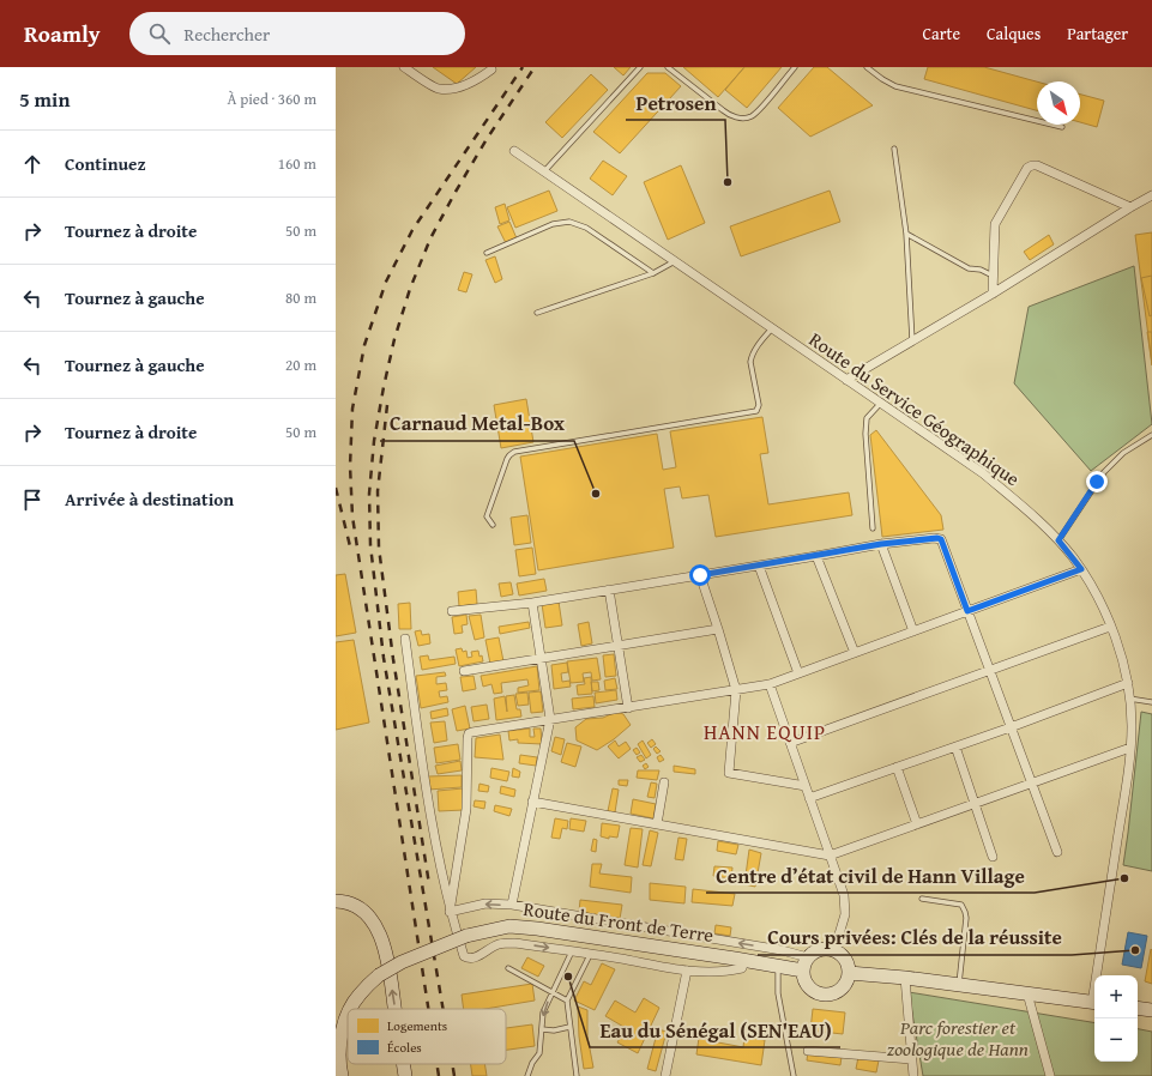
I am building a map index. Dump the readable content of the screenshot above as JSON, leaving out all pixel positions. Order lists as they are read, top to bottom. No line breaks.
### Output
{"streets":{"main road":["Route du Front de Terre"],"street":["Route du Service Géographique"]},"districts":["HANN EQUIP"],"parks":["Parc forestier et zoologique de Hann"],"places":["Petrosen","Carnaud Metal-Box","Centre d’état civil de Hann Village","Cours privées: Clés de la réussite","Eau du Sénégal (SEN'EAU)"],"legend":["Logements","Écoles"],"north":"bottom right","page":{"header":"Roamly","search":"Rechercher","nav":["Carte","Calques","Partager"],"heading":["5 min","À pied · 360 m"],"list":[["Continuez","160 m"],["Tournez à droite","50 m"],["Tournez à gauche","80 m"],["Tournez à gauche","20 m"],["Tournez à droite","50 m"],"Arrivée à destination"],"map_buttons":["+","−"]}}
